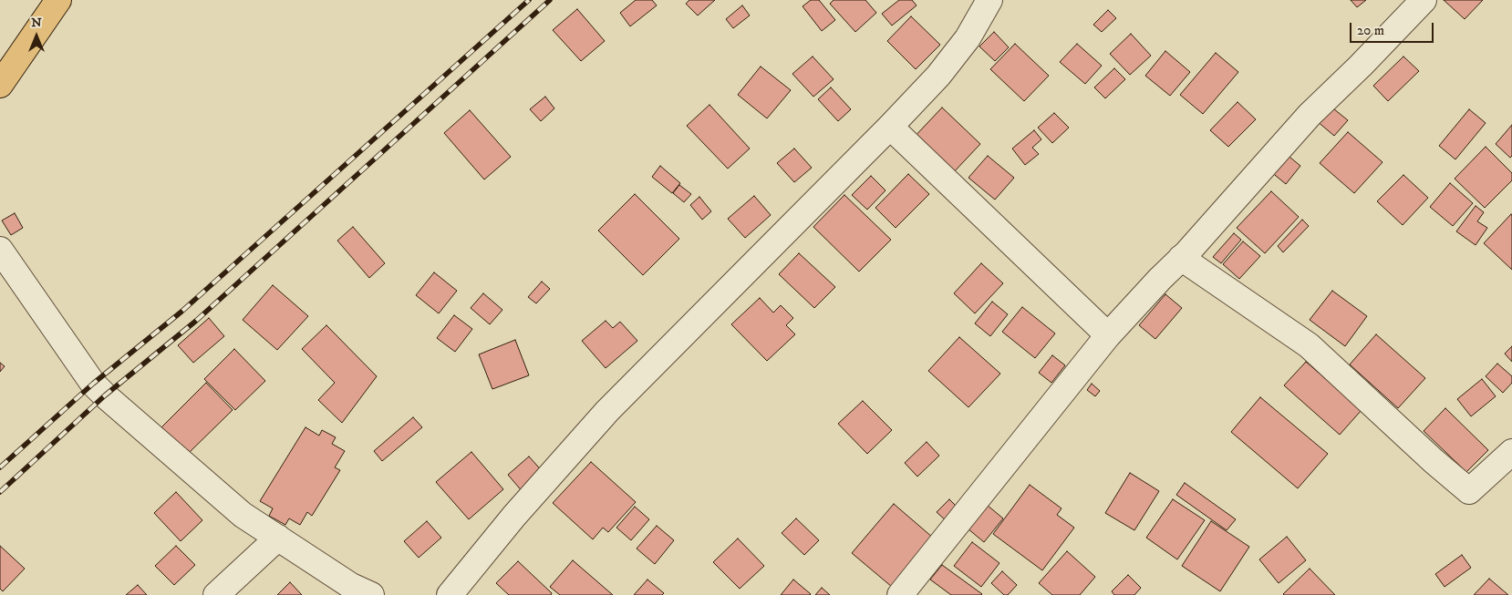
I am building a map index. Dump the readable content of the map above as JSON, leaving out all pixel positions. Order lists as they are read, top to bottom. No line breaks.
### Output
{"scale_bar":"20 m","north":"top"}
